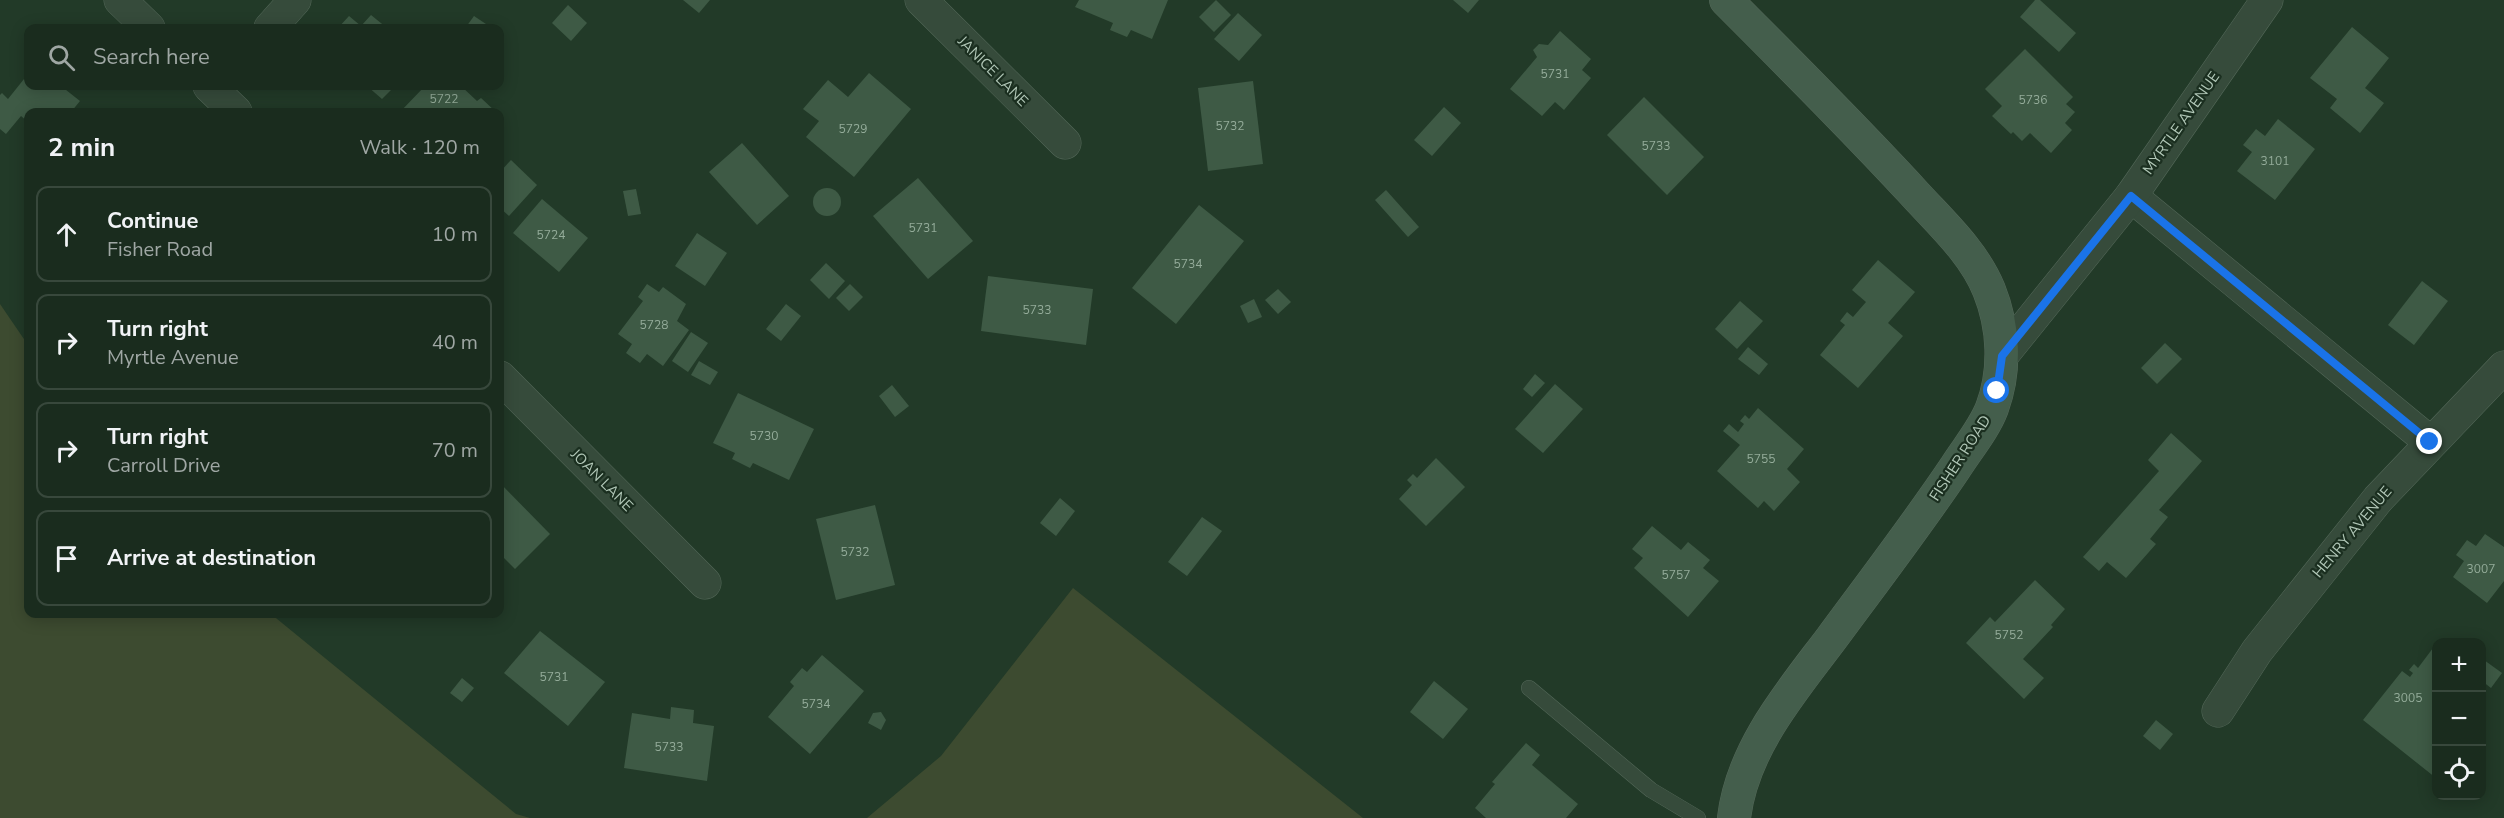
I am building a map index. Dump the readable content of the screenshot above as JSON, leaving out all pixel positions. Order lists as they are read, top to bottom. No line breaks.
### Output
{"streets":{"street":["JANICE LANE","MYRTLE AVENUE","FISHER ROAD","JOAN LANE","HENRY AVENUE"]},"crossings":[["MYRTLE AVENUE","FISHER ROAD"]],"house_numbers":["5731","5722","5736","5732","5729","5733","3101","5731","5724","5734","5733","5728","5730","5755","5732","3007","5757","5752","5731","3005","5734","5733"],"page":{"search":"Search here","heading":["2 min","Walk · 120 m"],"list":[["Continue","Fisher Road","10 m"],["Turn right","Myrtle Avenue","40 m"],["Turn right","Carroll Drive","70 m"],"Arrive at destination"],"map_buttons":["+","−"]}}
